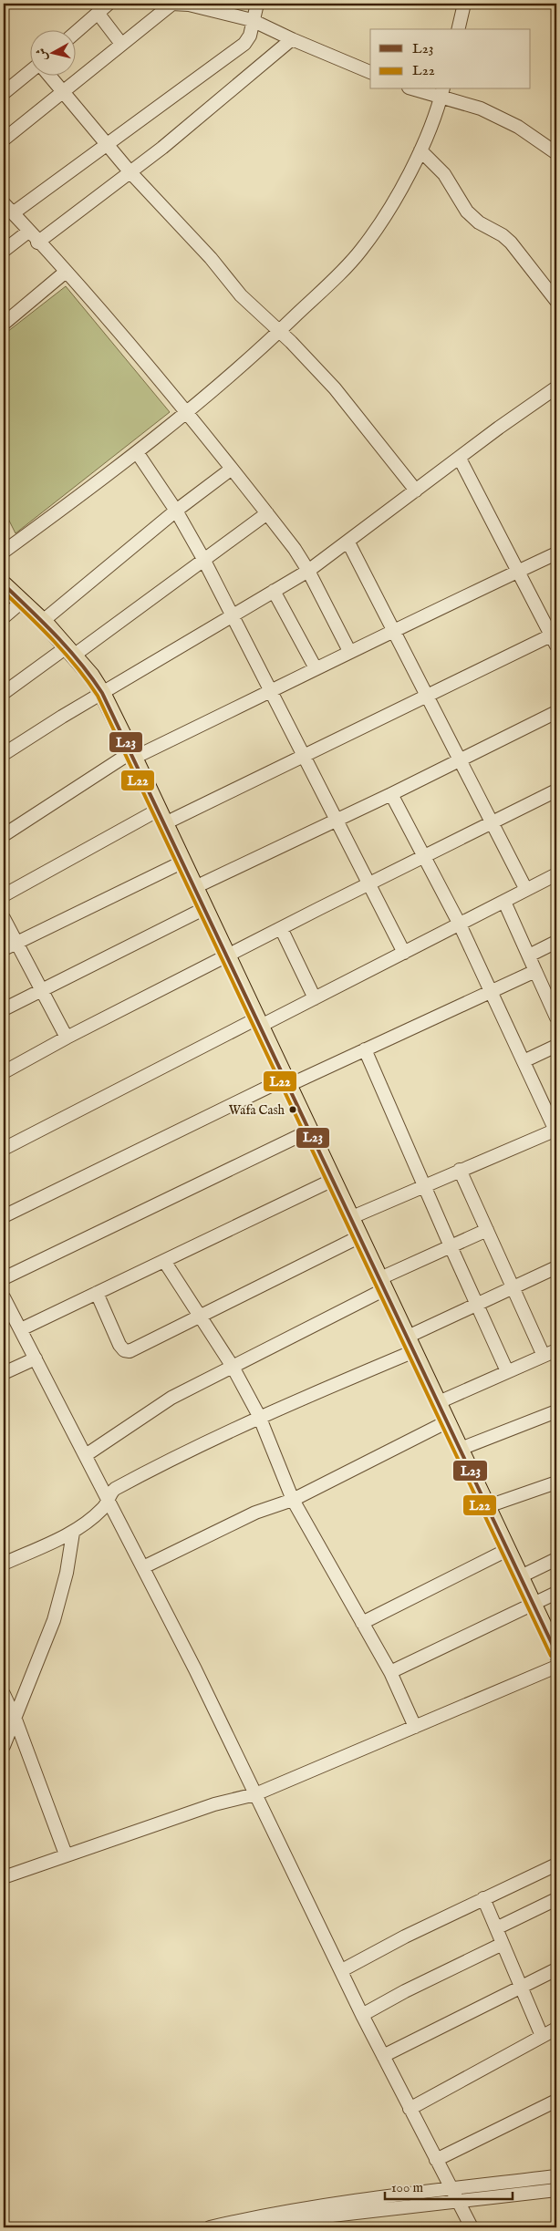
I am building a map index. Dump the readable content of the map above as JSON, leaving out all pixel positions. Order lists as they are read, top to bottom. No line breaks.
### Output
{"places":["Wafa Cash"],"lines":["transit line L23","transit line L22"],"legend":["L23","L22"],"scale_bar":"100 m","north":"left"}
